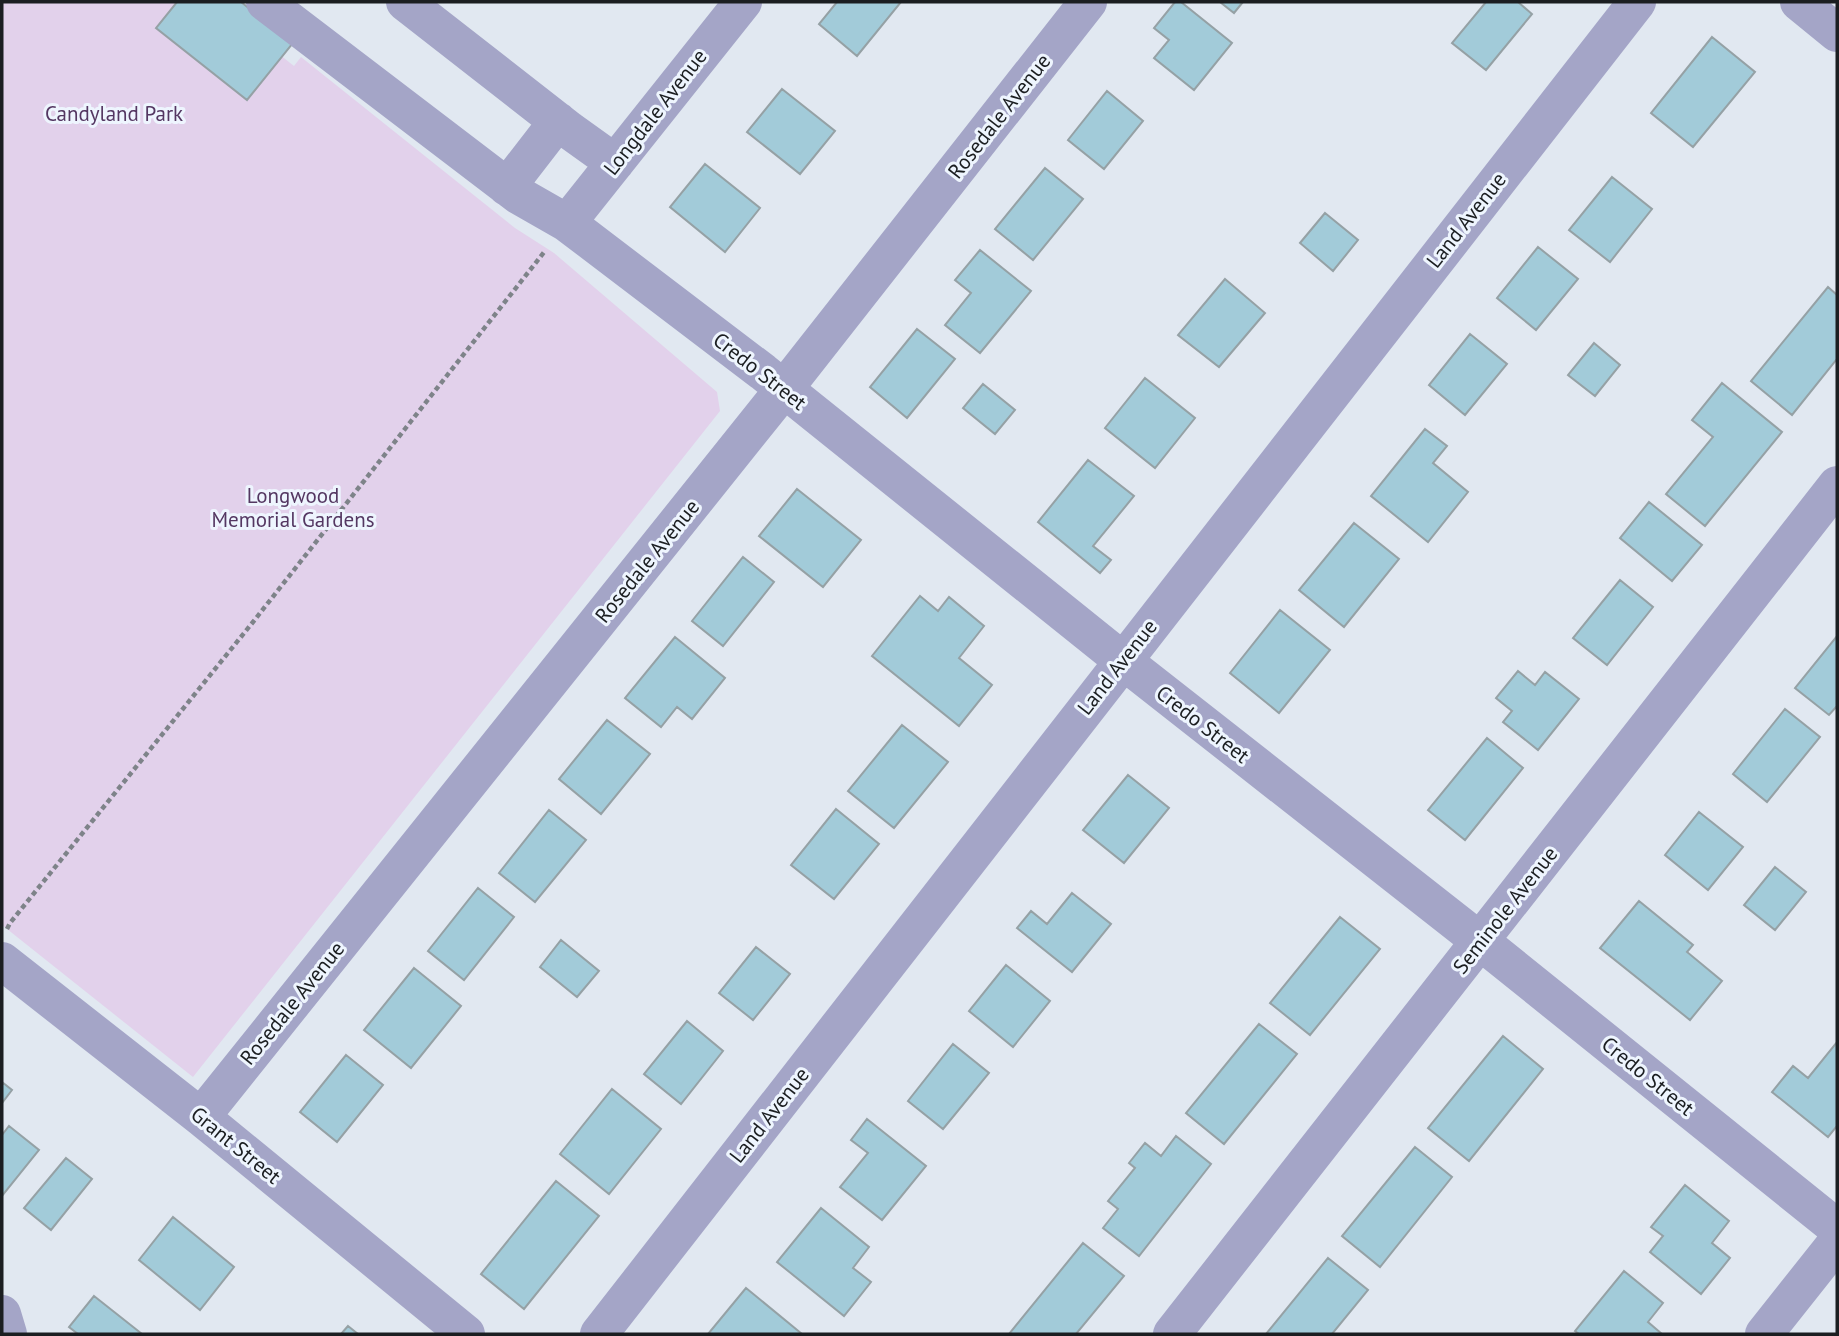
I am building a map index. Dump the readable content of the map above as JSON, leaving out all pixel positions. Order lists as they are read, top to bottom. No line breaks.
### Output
{"streets":{"street":["Longdale Avenue","Rosedale Avenue","Land Avenue","Credo Street","Seminole Avenue","Grant Street"]},"crossings":[["Longdale Avenue","Credo Street"],["Rosedale Avenue","Credo Street"],["Rosedale Avenue","Grant Street"],["Land Avenue","Credo Street"],["Credo Street","Seminole Avenue"]],"parks":["Candyland Park","Longwood Memorial Gardens"]}
